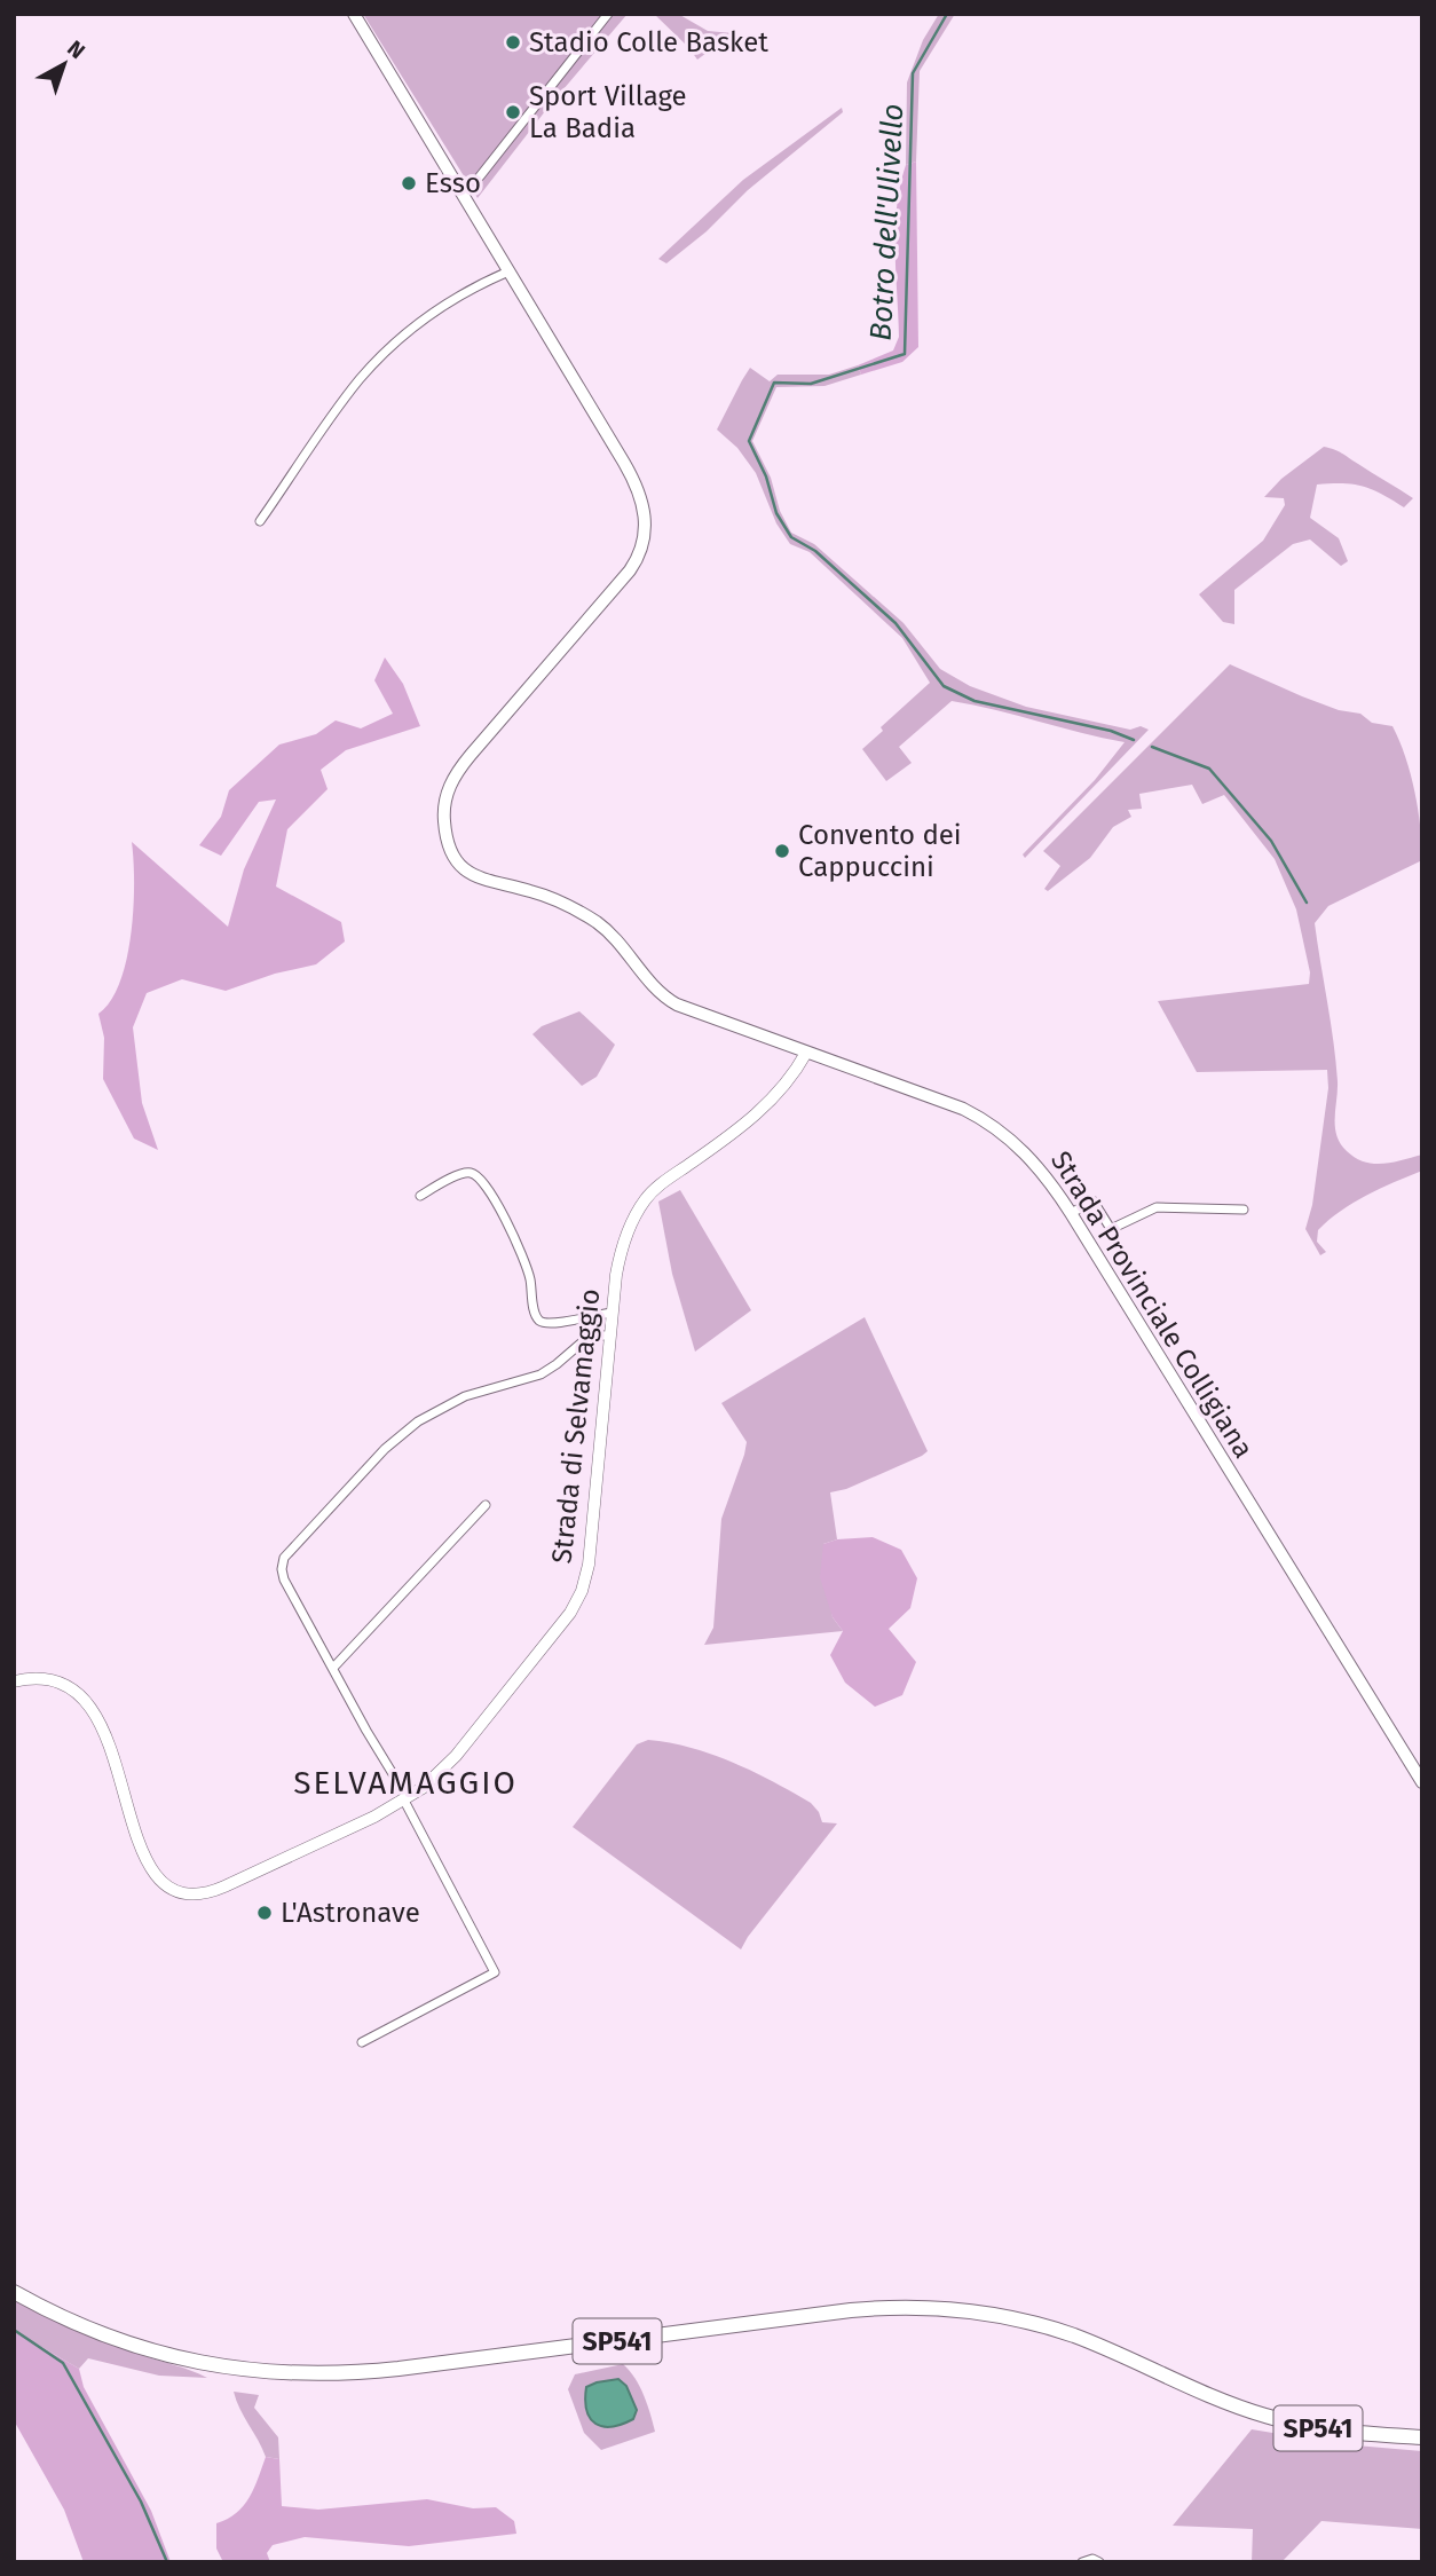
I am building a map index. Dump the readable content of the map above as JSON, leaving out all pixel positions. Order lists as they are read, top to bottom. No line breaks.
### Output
{"streets":{"main road":["Strada Provinciale Colligiana","SP541"],"street":["Strada di Selvamaggio"]},"crossings":[["Strada Provinciale Colligiana","Strada di Selvamaggio"]],"districts":["SELVAMAGGIO"],"water":["Botro dell'Ulivello"],"places":["Stadio Colle Basket","Sport Village La Badia","Esso","Convento dei Cappuccini","L'Astronave"],"north":"top right"}
